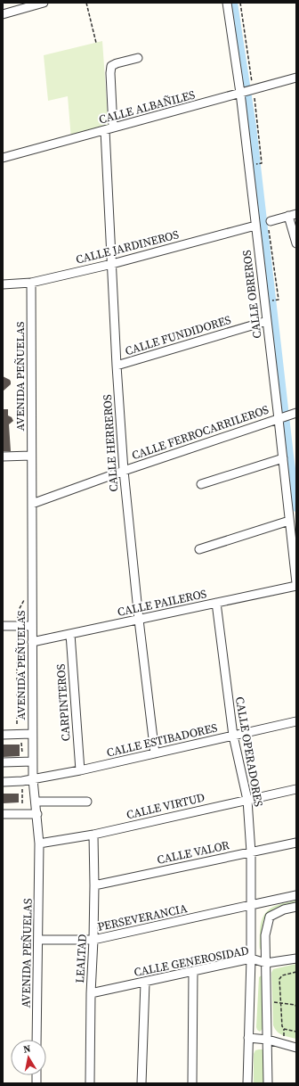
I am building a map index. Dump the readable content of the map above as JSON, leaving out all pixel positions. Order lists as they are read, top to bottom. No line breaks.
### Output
{"streets":{"street":["CALLE ALBAÑILES","CALLE JARDINEROS","CALLE OBREROS","CALLE FUNDIDORES","AVENIDA PEÑUELAS","CALLE FERROCARRILEROS","CALLE HERREROS","CALLE PAILEROS","CARPINTEROS","CALLE ESTIBADORES","CALLE OPERADORES","CALLE VIRTUD","CALLE VALOR","PERSEVERANCIA","LEALTAD","CALLE GENEROSIDAD"]},"crossings":[["CALLE ALBAÑILES","CALLE OBREROS"],["CALLE ALBAÑILES","CALLE HERREROS"],["CALLE JARDINEROS","CALLE OBREROS"],["CALLE JARDINEROS","AVENIDA PEÑUELAS"],["CALLE JARDINEROS","CALLE HERREROS"],["CALLE OBREROS","CALLE FUNDIDORES"],["CALLE OBREROS","CALLE FERROCARRILEROS"],["CALLE FUNDIDORES","CALLE HERREROS"],["AVENIDA PEÑUELAS","CALLE FERROCARRILEROS"],["AVENIDA PEÑUELAS","CALLE PAILEROS"],["AVENIDA PEÑUELAS","CALLE ESTIBADORES"],["AVENIDA PEÑUELAS","CALLE VIRTUD"],["AVENIDA PEÑUELAS","PERSEVERANCIA"],["CALLE FERROCARRILEROS","CALLE HERREROS"],["CALLE HERREROS","CALLE PAILEROS"],["CALLE HERREROS","CALLE ESTIBADORES"],["CALLE PAILEROS","CARPINTEROS"],["CALLE PAILEROS","CALLE OPERADORES"],["CARPINTEROS","CALLE ESTIBADORES"],["CALLE ESTIBADORES","CALLE OPERADORES"],["CALLE OPERADORES","CALLE VIRTUD"],["CALLE OPERADORES","CALLE VALOR"],["CALLE OPERADORES","PERSEVERANCIA"],["CALLE OPERADORES","CALLE GENEROSIDAD"],["CALLE VIRTUD","LEALTAD"],["CALLE VALOR","LEALTAD"],["PERSEVERANCIA","LEALTAD"],["LEALTAD","CALLE GENEROSIDAD"]],"north":"top"}
